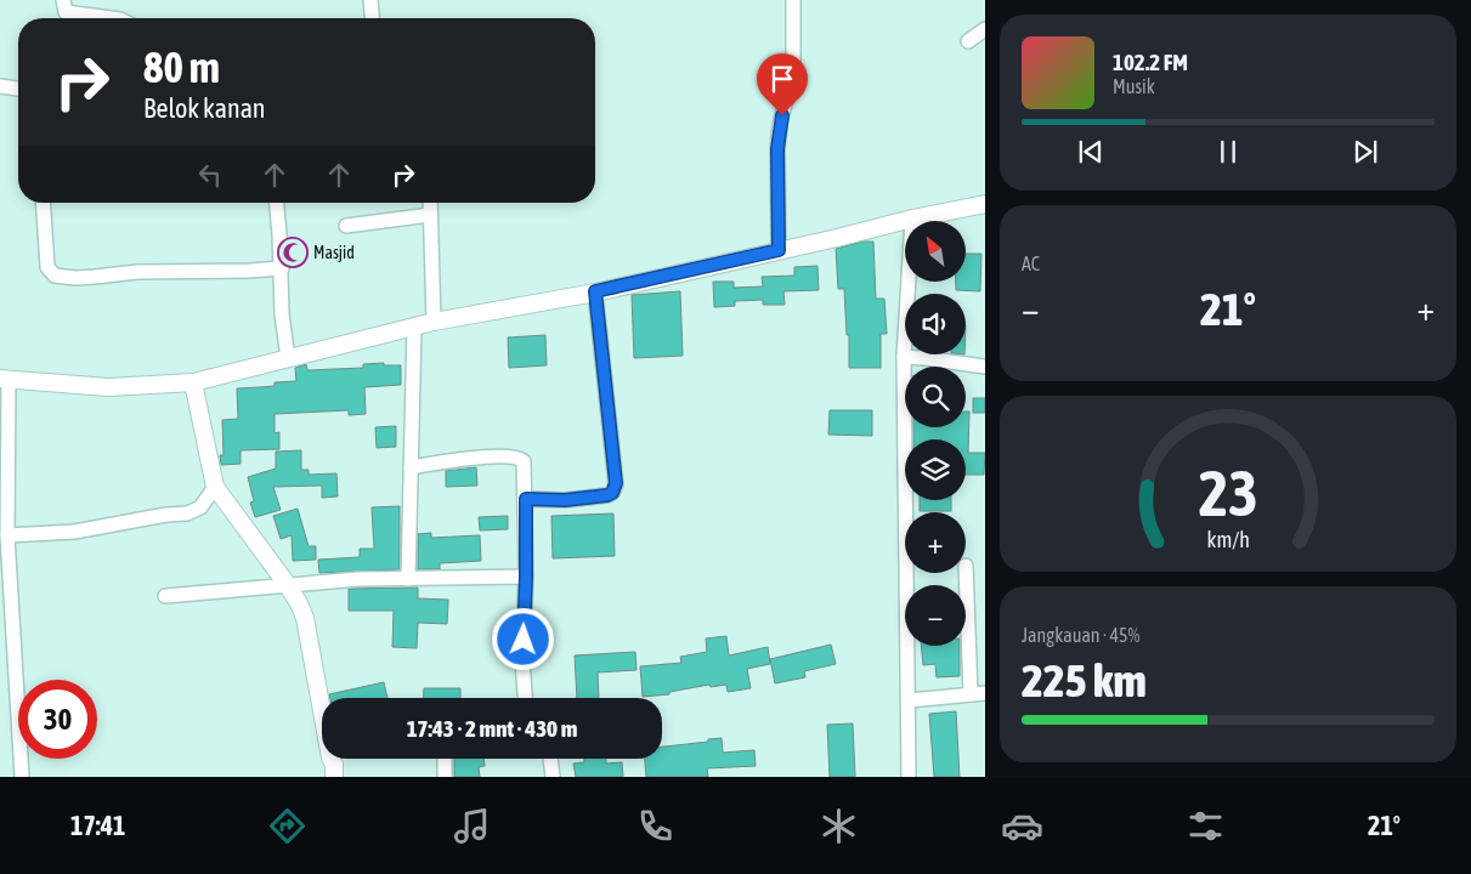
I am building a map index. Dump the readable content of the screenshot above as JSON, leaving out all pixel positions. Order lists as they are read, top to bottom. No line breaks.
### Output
{"places":{"mosque":["Masjid"]},"north":"top left","page":{"turn":["80 m","Belok kanan"],"song":["102.2 FM","Musik"],"tile":["AC",["Jangkauan · 45%","225 km"]],"map_buttons":["+","−"],"heat":["−","21°","+"],"limit":"30","trip":"17:43 · 2 mnt · 430 m","tabs":["17:41","21°"],"gauge":["23","km/h"]}}
